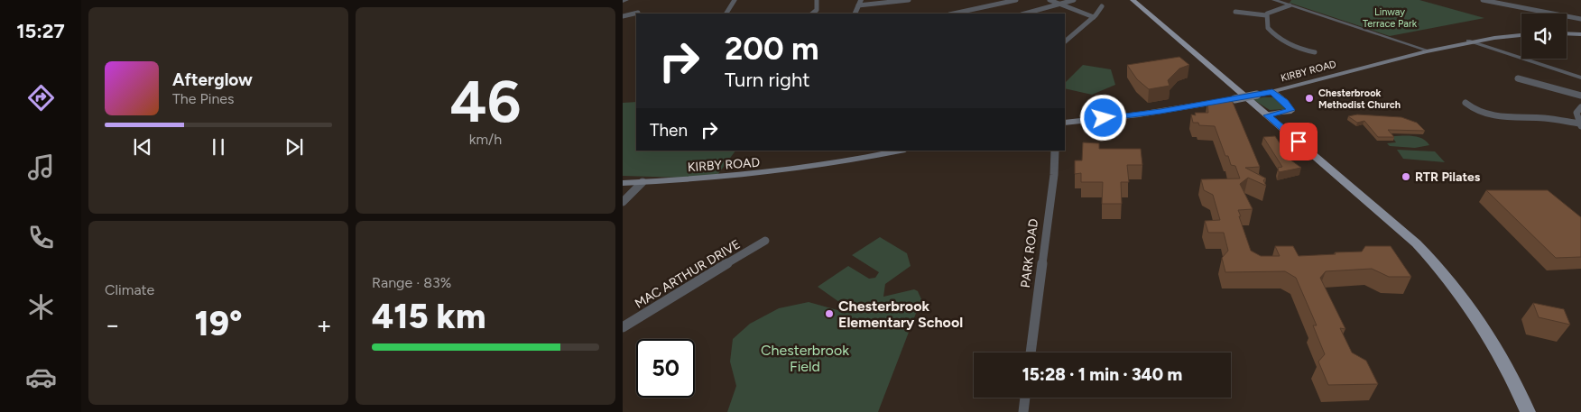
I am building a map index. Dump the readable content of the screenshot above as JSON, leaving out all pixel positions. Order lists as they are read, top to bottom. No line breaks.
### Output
{"streets":{"main road":["KIRBY ROAD"],"street":["PARK ROAD","MAC ARTHUR DRIVE"]},"parks":["Linway Terrace Park","Chesterbrook Field"],"places":["Chesterbrook Methodist Church","RTR Pilates","Chesterbrook Elementary School"],"page":{"tabs":"15:27","tile":[["46","km/h"],"Climate",["Range · 83%","415 km"]],"turn":["200 m","Turn right"],"song":["Afterglow","The Pines"],"then":"Then","heat":["−","19°","+"],"limit":"50","trip":"15:28 · 1 min · 340 m"}}
